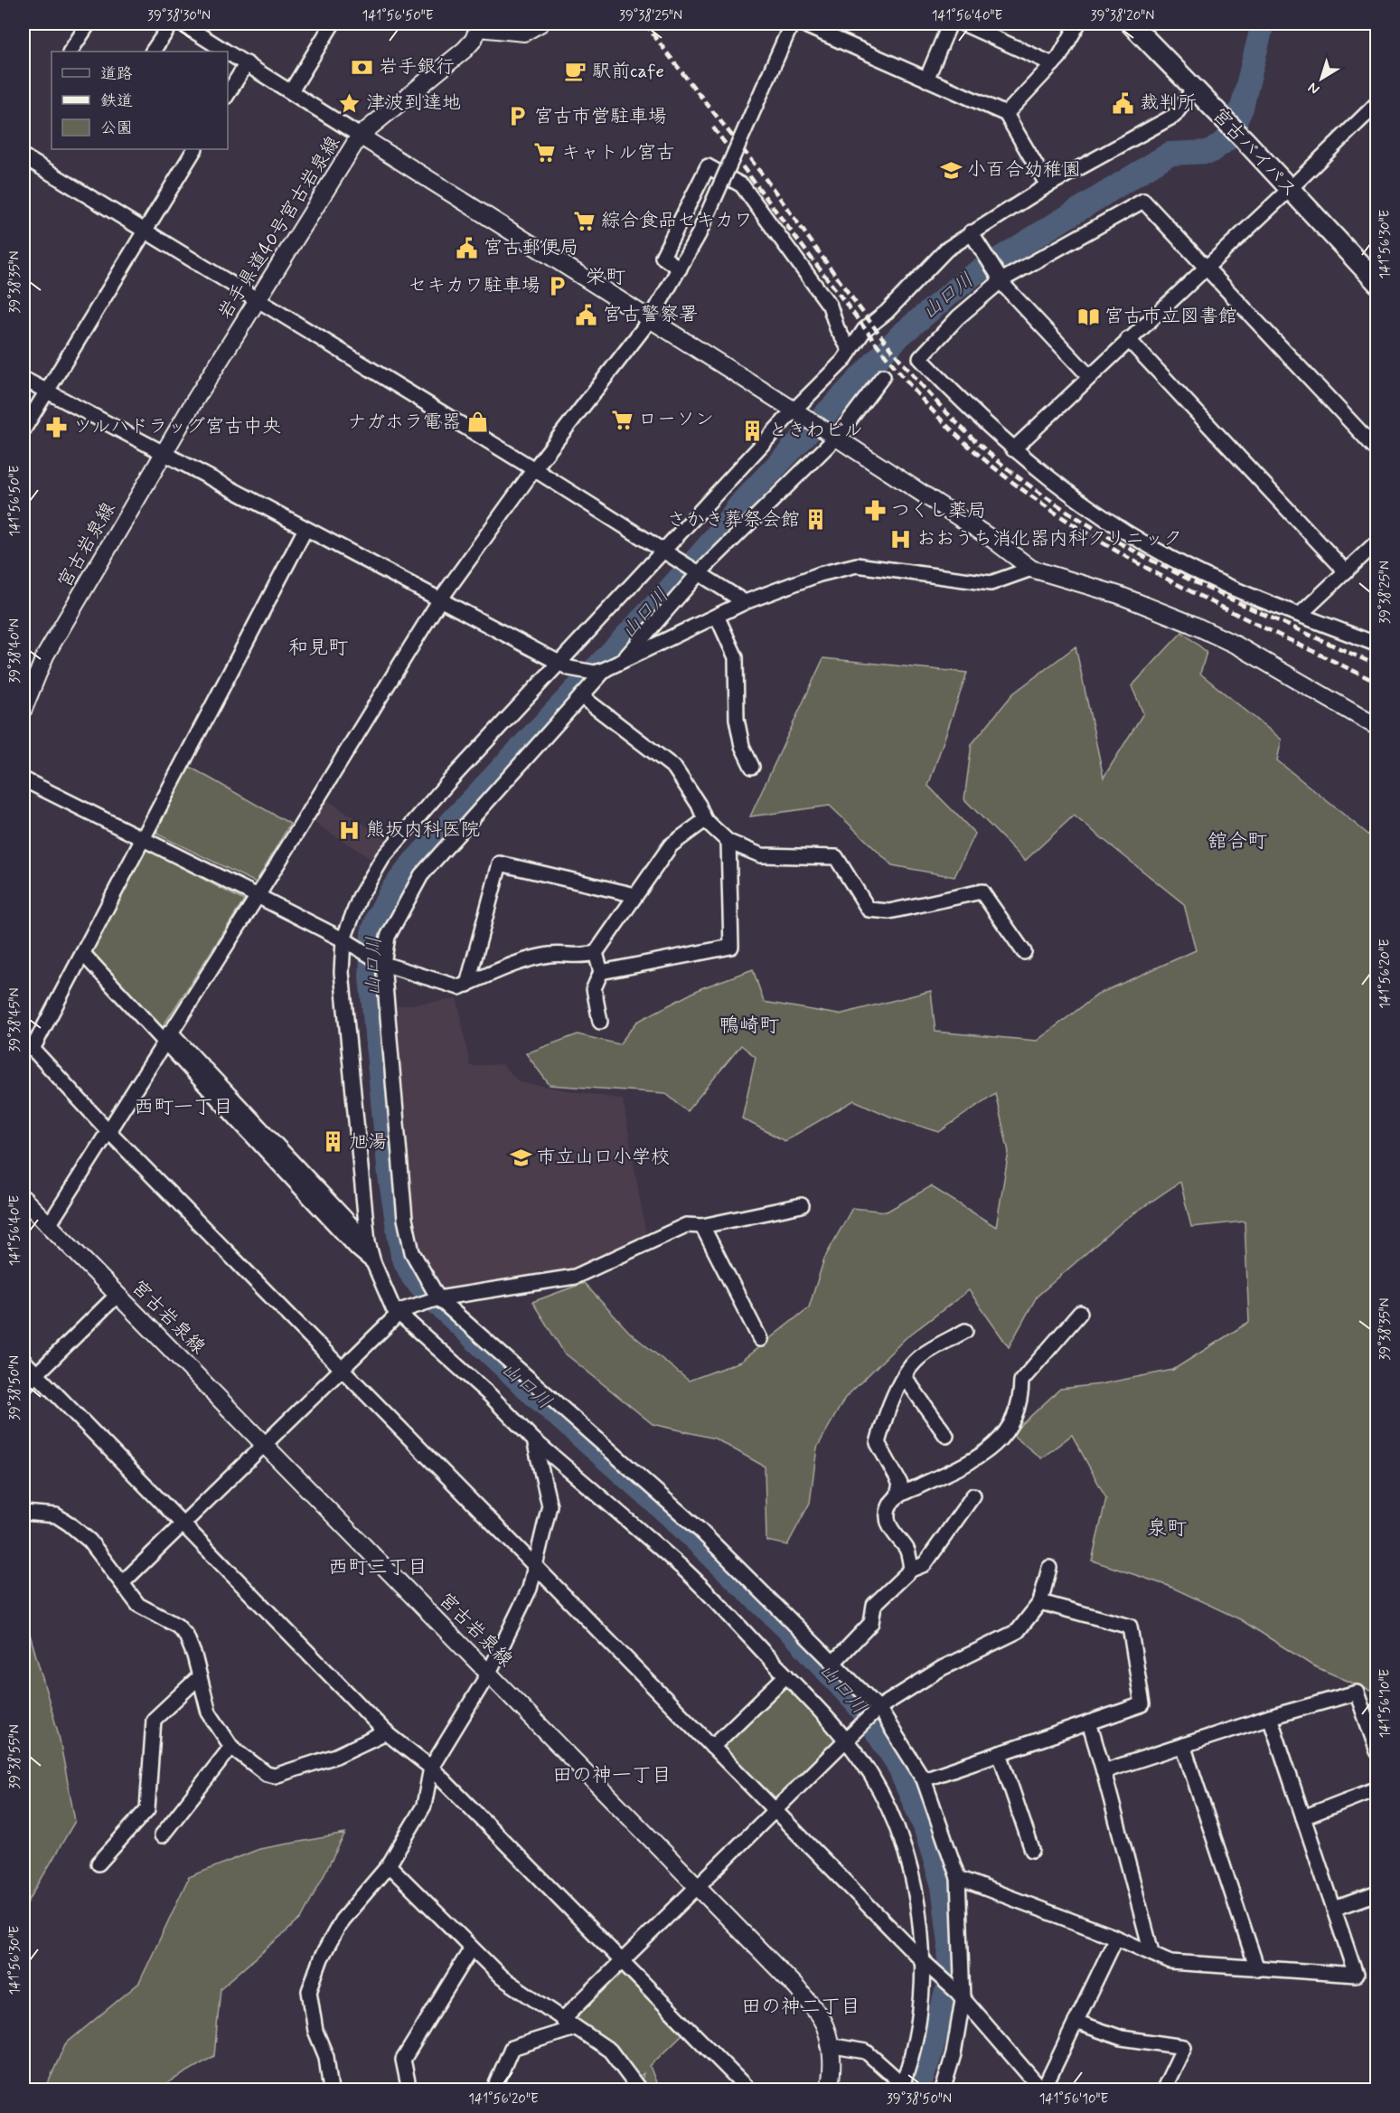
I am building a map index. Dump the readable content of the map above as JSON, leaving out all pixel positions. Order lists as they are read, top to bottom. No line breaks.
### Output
{"streets":{"highway":["宮古バイパス"],"main road":["岩手県道40号宮古岩泉線","宮古岩泉線"]},"crossings":[["岩手県道40号宮古岩泉線","宮古岩泉線"]],"districts":["栄町","和見町","舘合町","鴨崎町","西町一丁目","泉町","西町三丁目","田の神一丁目","田の神二丁目"],"water":["山口川"],"places":{"bank":["岩手銀行"],"cafe":["駅前cafe"],"place":["津波到達地"],"public building":["裁判所","宮古郵便局","宮古警察署"],"parking":["宮古市営駐車場","セキカワ駐車場"],"supermarket":["キャトル宮古","綜合食品セキカワ","ローソン"],"school or university":["小百合幼稚園","市立山口小学校"],"library":["宮古市立図書館"],"shop":["ナガホラ電器"],"pharmacy":["ツルハドラッグ宮古中央","つくし薬局"],"building":["ときわビル","さかき葬祭会館","旭湯"],"hospital":["おおうち消化器内科クリニック","熊坂内科医院"]},"legend":["道路","鉄道","公園"],"north":"bottom left","coordinates":["39°38'30\"N","141°56'50\"E","39°38'25\"N","141°56'40\"E","39°38'20\"N","141°56'30\"E","39°38'35\"N","39°38'40\"N","141°56'20\"E","39°38'45\"N","39°38'50\"N","141°56'10\"E","39°38'55\"N"]}
